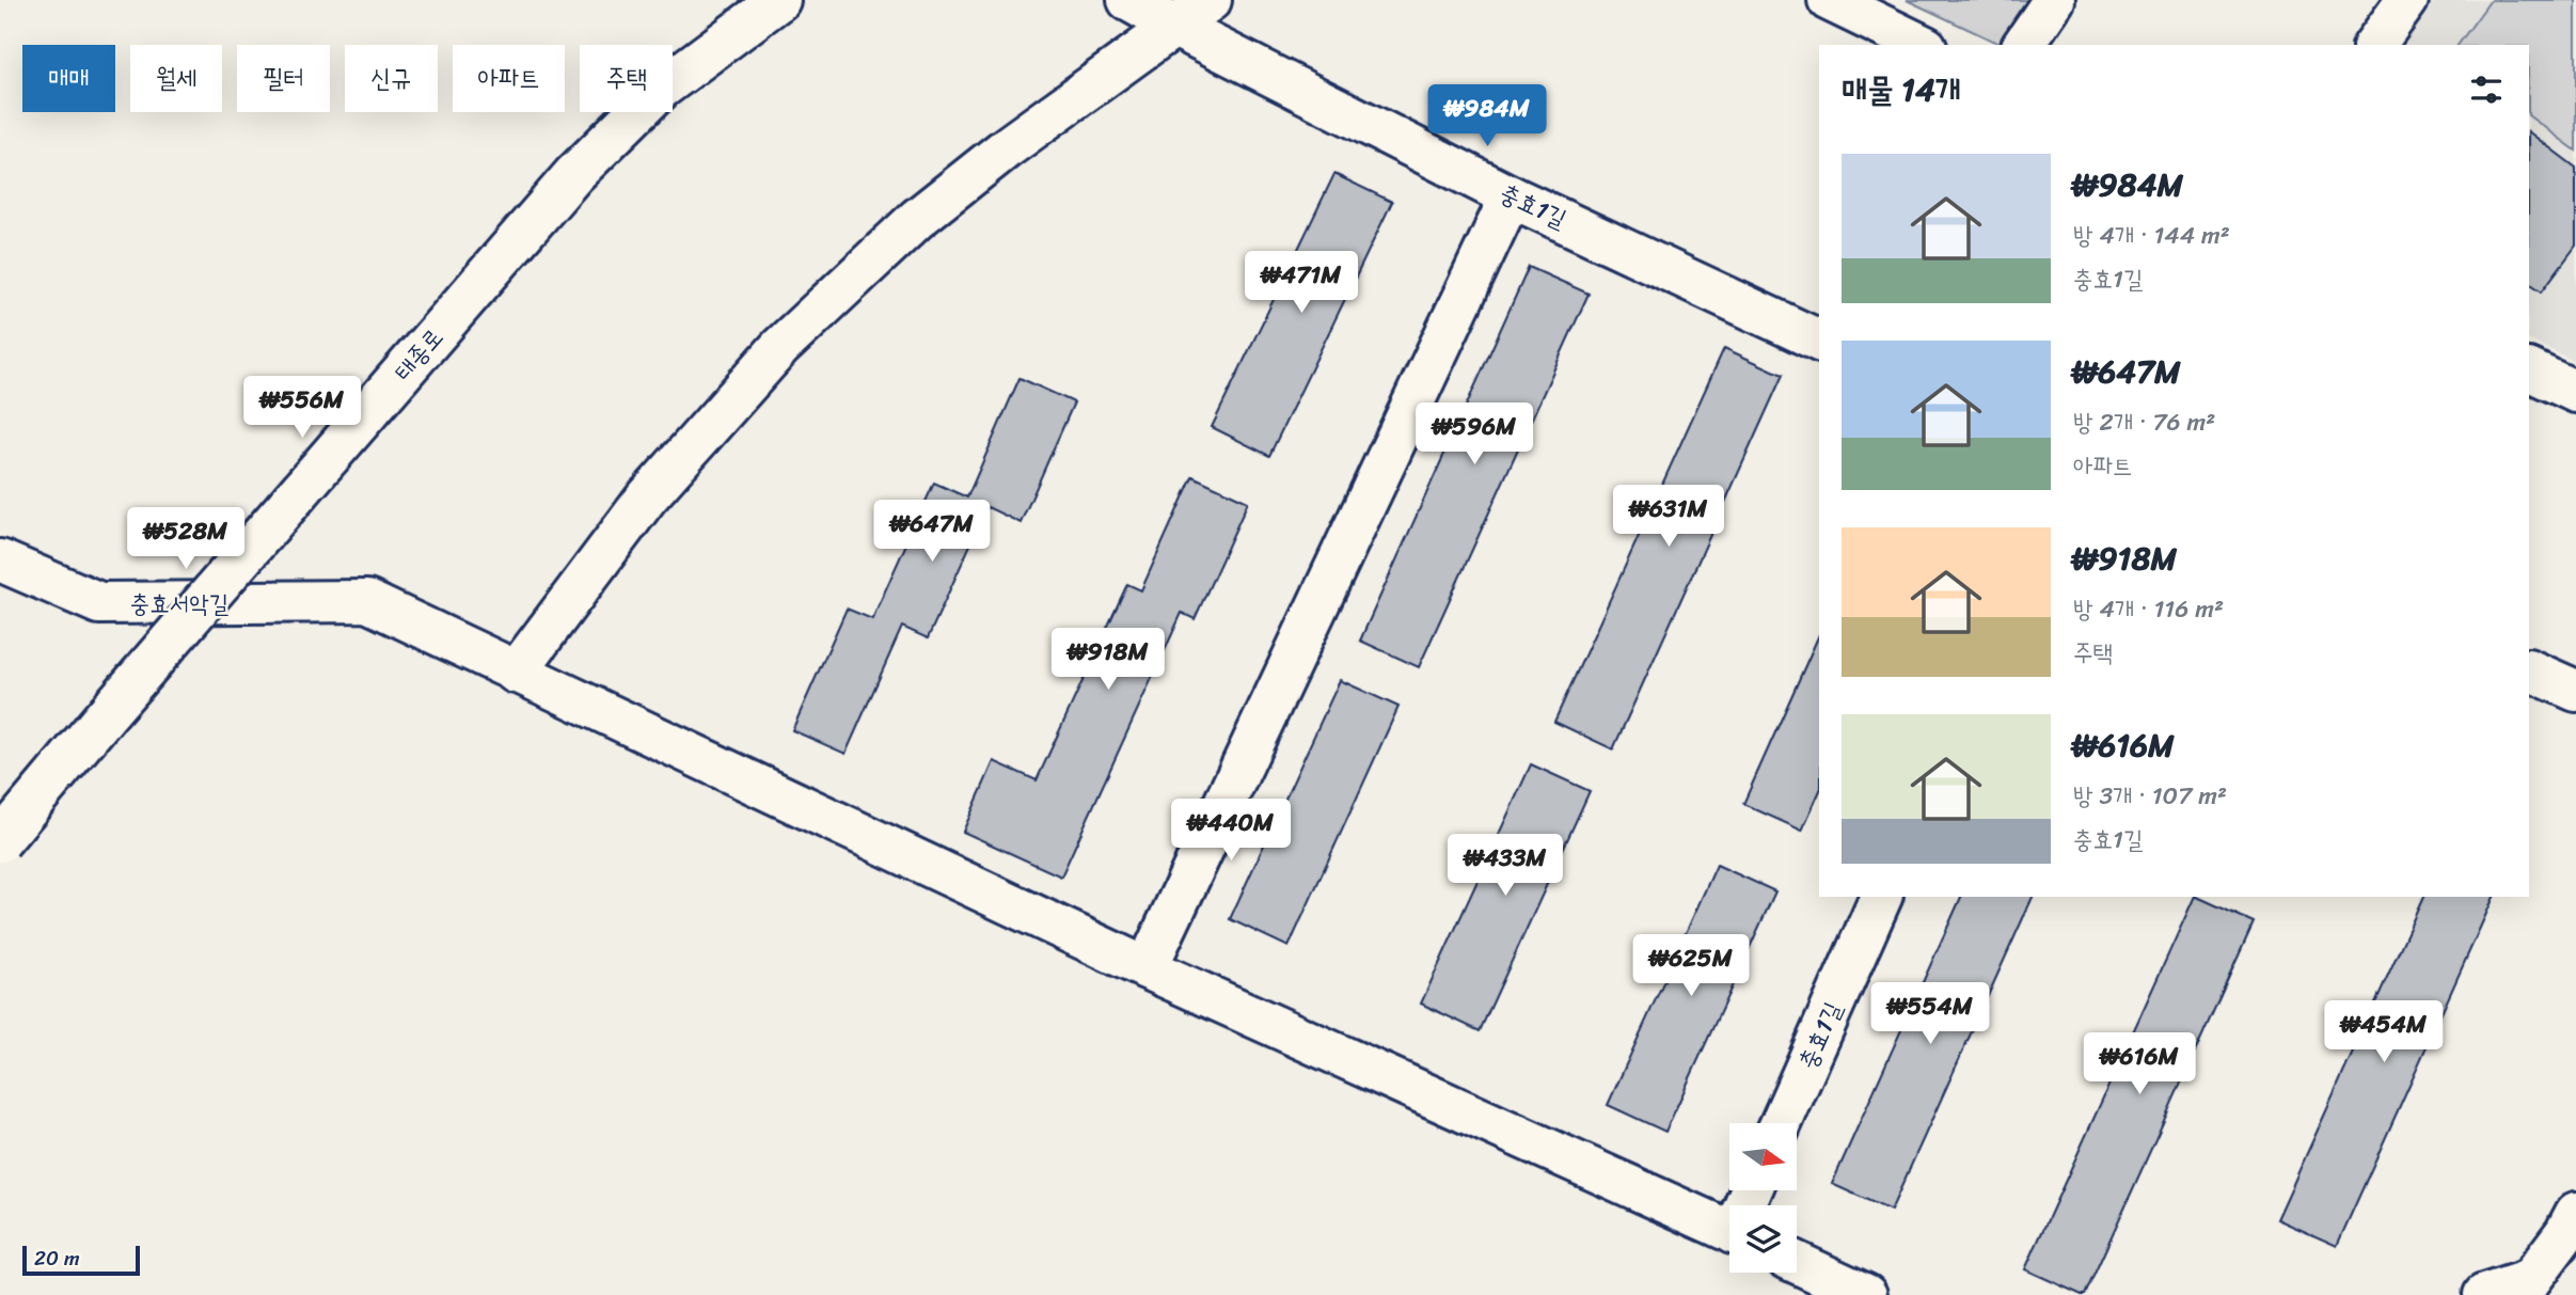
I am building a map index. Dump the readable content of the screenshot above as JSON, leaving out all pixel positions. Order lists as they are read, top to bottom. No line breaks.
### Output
{"streets":{"street":["충효1길","태종로","충효서악길"]},"scale_bar":"20 m","north":"right","page":{"chip":["매매","월세","필터","신규","아파트","주택"],"heading":"매물 14개","price":["₩984M","₩471M","₩556M","₩596M","₩631M","₩647M","₩528M","₩918M","₩440M","₩433M","₩625M","₩554M","₩454M","₩616M"],"list":[{"name":"₩984M","note":"방 4개 · 144 m² · 충효1길"},{"name":"₩647M","note":"방 2개 · 76 m² · 아파트"},{"name":"₩918M","note":"방 4개 · 116 m² · 주택"},{"name":"₩616M","note":"방 3개 · 107 m² · 충효1길"}],"scale":"20 m"}}
